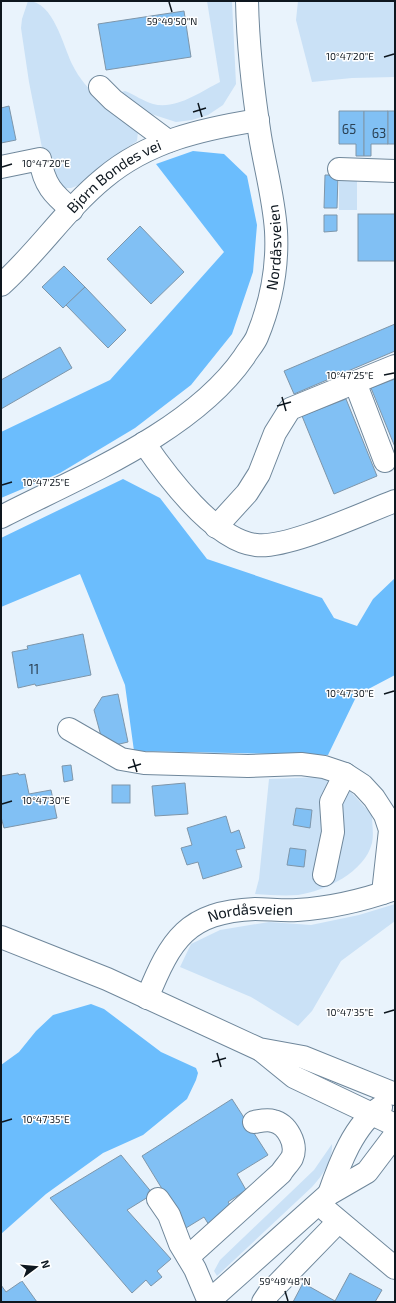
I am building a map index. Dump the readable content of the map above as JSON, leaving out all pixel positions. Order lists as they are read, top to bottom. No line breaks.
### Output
{"streets":{"street":["Bjørn Bondes vei","Nordåsveien"]},"crossings":[["Bjørn Bondes vei","Nordåsveien"]],"house_numbers":["65","63","11"],"north":"right","coordinates":["59°49'50\"N","10°47'20\"E","10°47'25\"E","10°47'30\"E","10°47'35\"E","59°49'48\"N"]}
